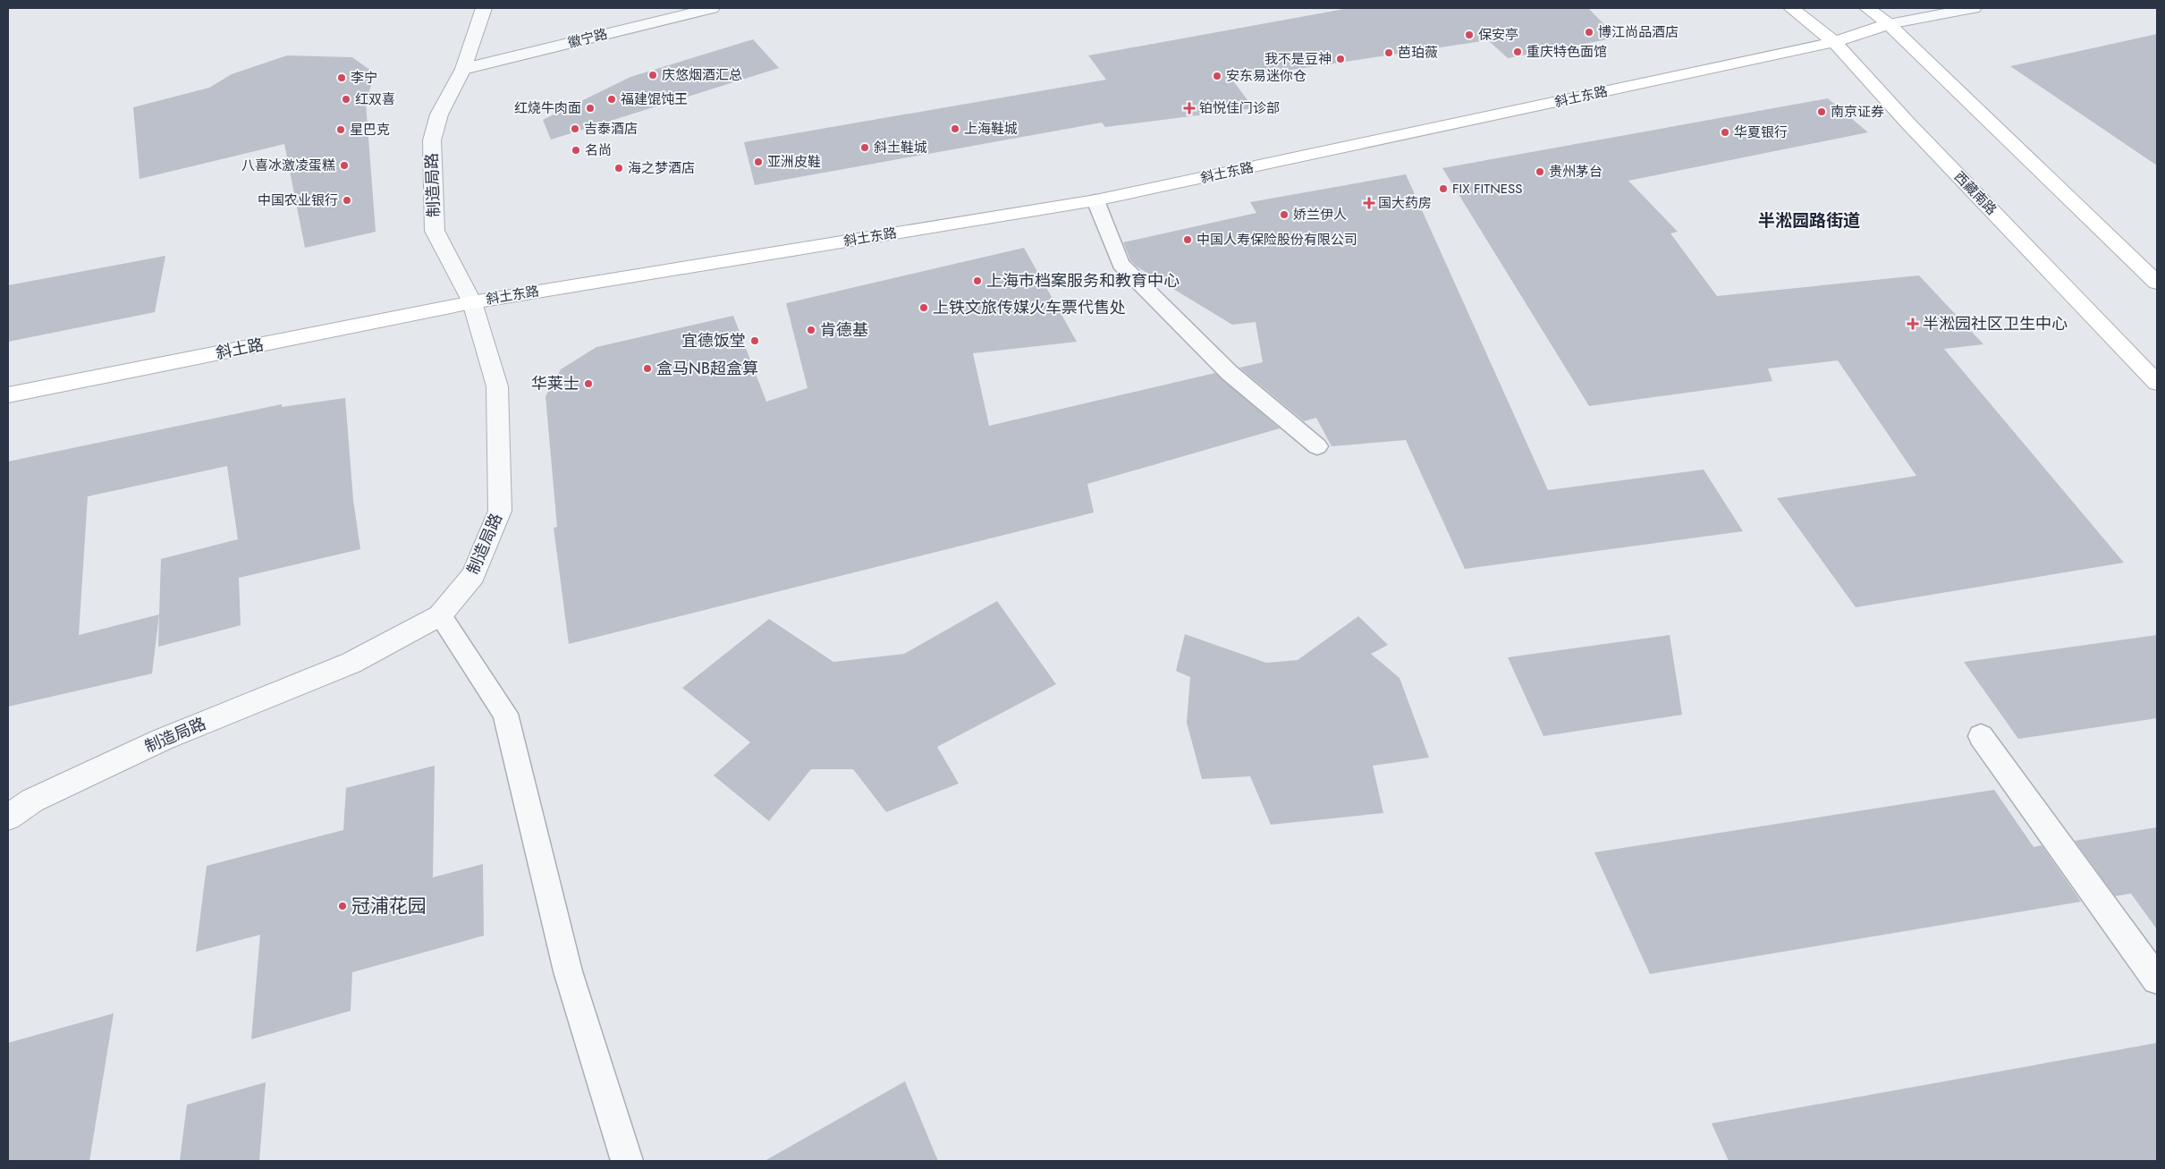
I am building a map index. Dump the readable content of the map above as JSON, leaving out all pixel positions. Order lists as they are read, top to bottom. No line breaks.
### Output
{"streets":{"main road":["斜土东路","西藏南路","斜土路"],"street":["徽宁路","制造局路"]},"crossings":[["徽宁路","制造局路"],["斜土东路","制造局路"],["斜土东路","西藏南路"],["斜土东路","斜土路"],["制造局路","斜土路"]],"districts":["半淞园路街道"],"places":{"other":["博江尚品酒店","保安亭","重庆特色面馆","芭珀薇","我不是豆神","庆悠烟酒汇总","安东易迷你仓","李宁","红双喜","福建馄饨王","红烧牛肉面","南京证券","吉泰酒店","上海鞋城","星巴克","华夏银行","斜土鞋城","名尚","亚洲皮鞋","八喜冰激凌蛋糕","海之梦酒店","贵州茅台","FIX FITNESS","中国农业银行","娇兰伊人","中国人寿保险股份有限公司","上海市档案服务和教育中心","上铁文旅传媒火车票代售处","肯德基","宜德饭堂","盒马NB超盒算","华莱士","冠浦花园"],"health":["铂悦佳门诊部","国大药房","半淞园社区卫生中心"]}}
